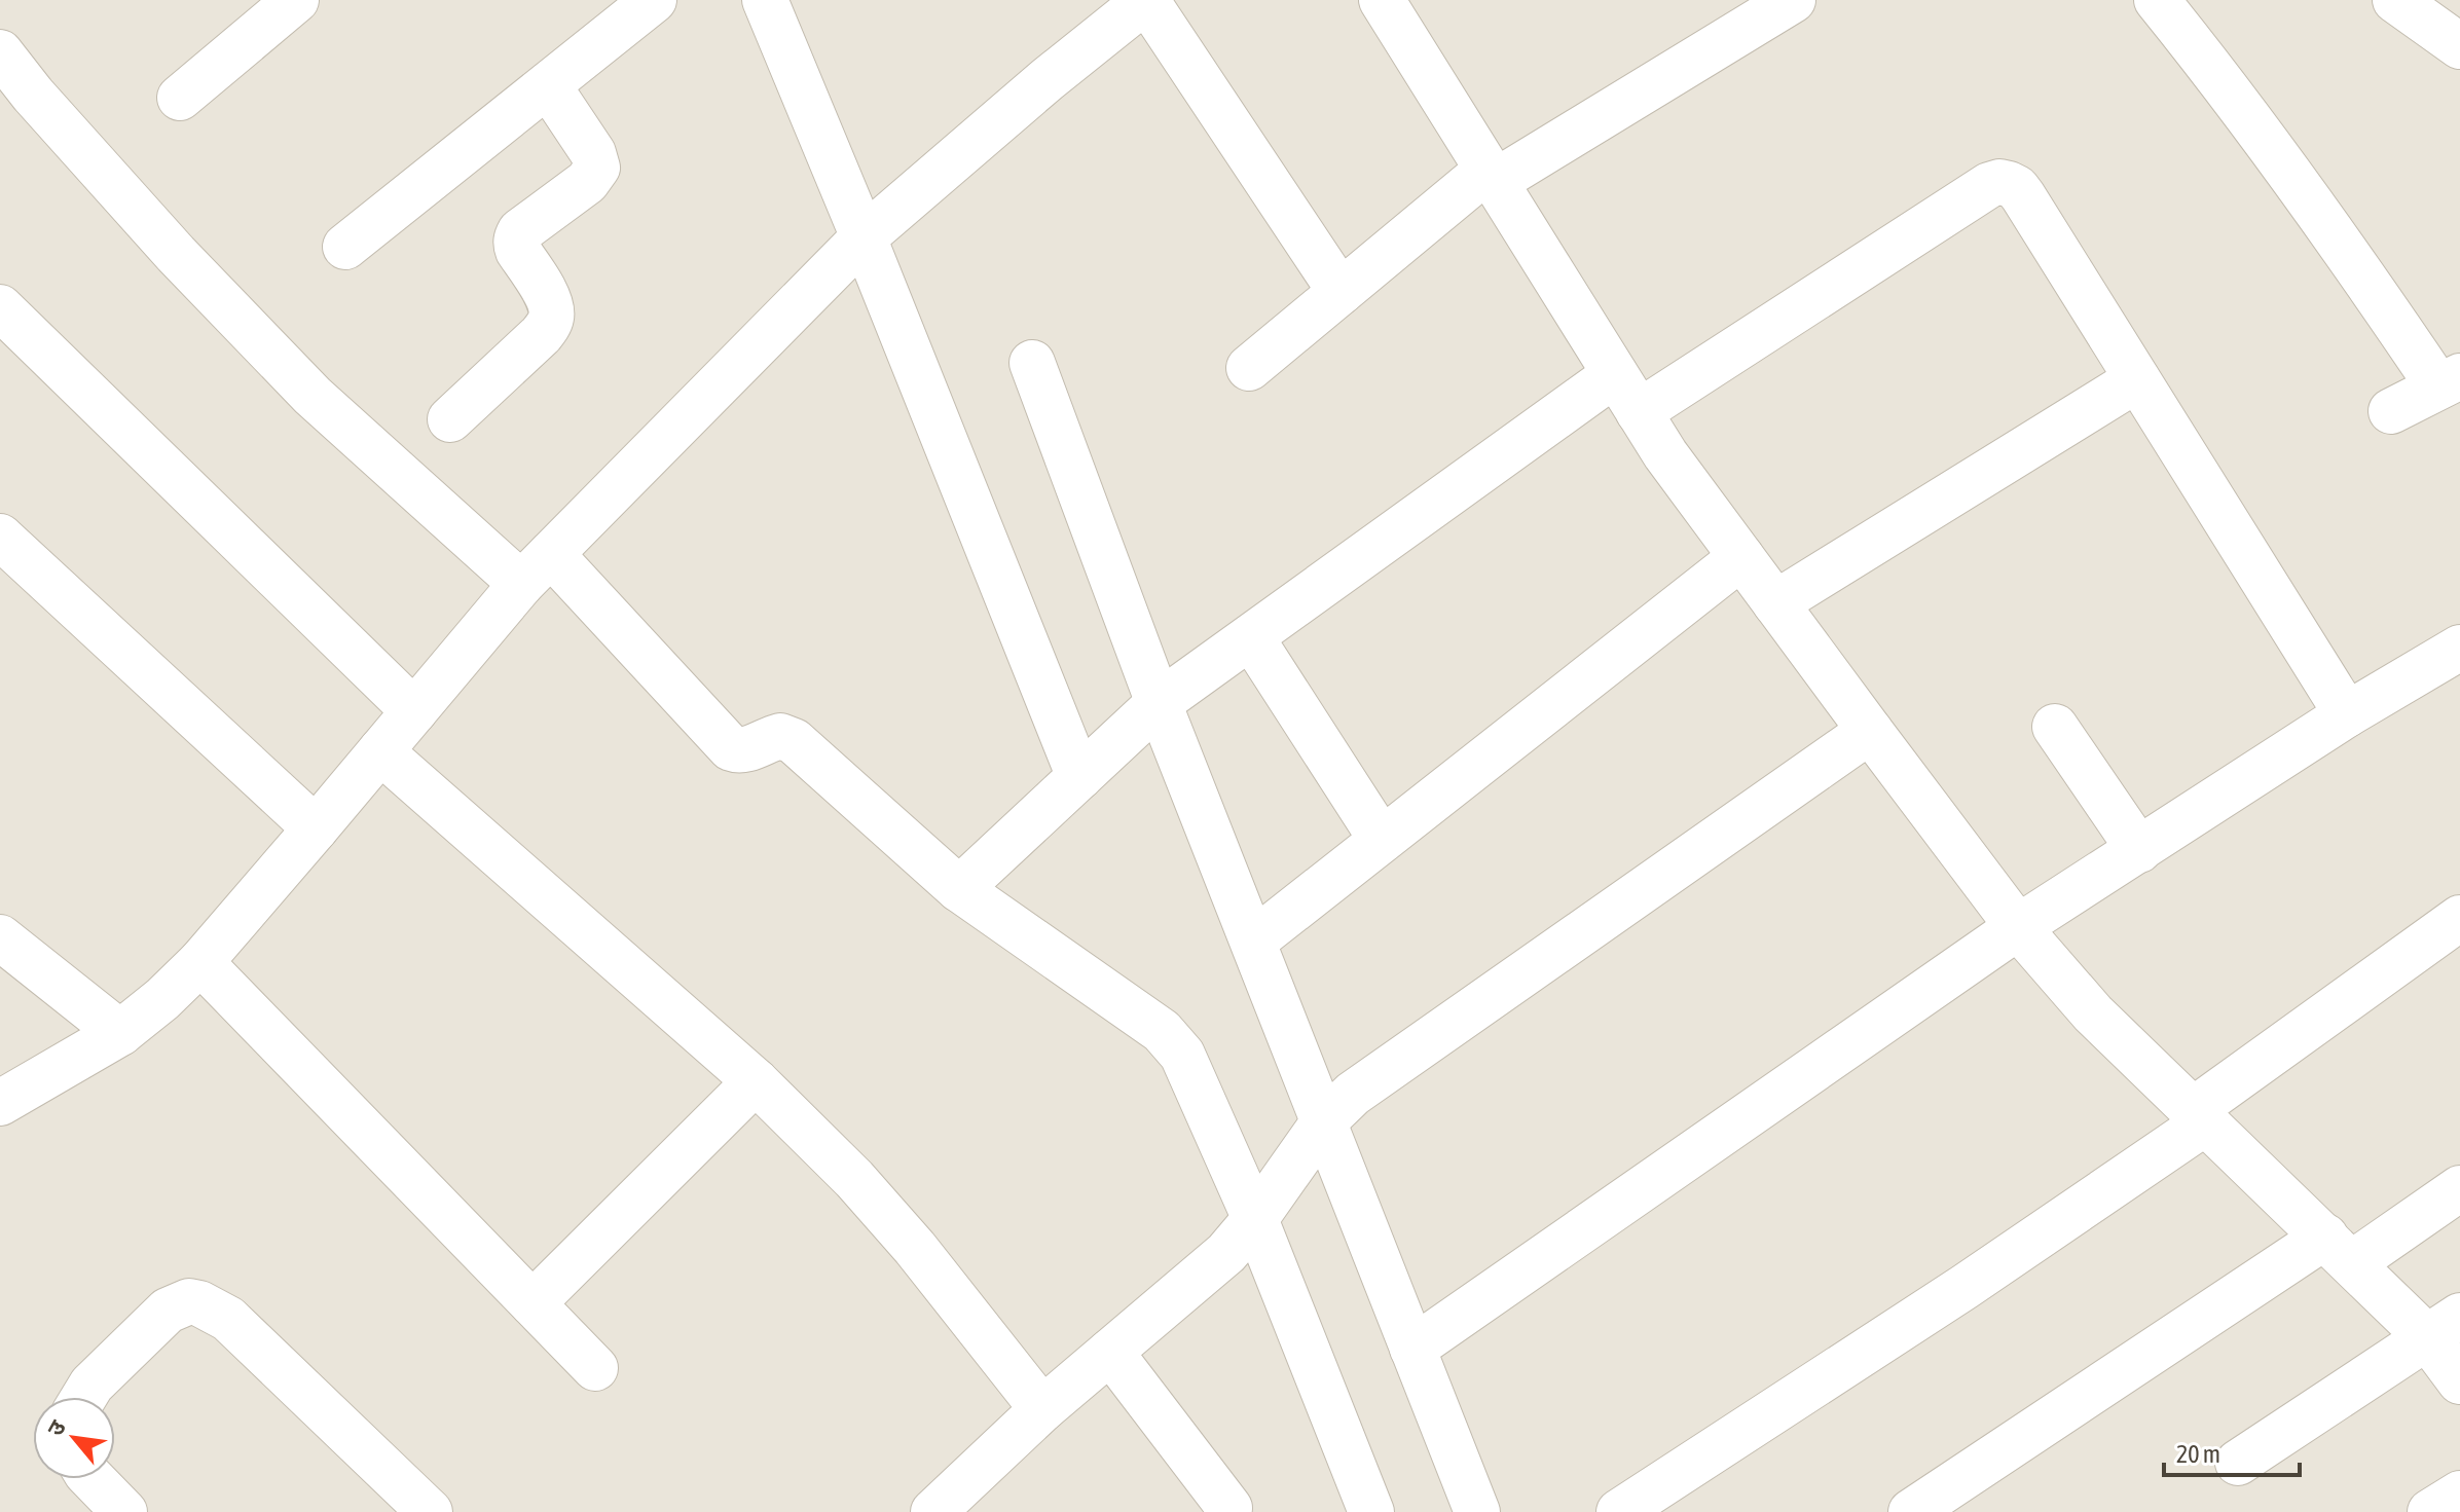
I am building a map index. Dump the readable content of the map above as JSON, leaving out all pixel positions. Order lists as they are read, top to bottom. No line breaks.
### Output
{"scale_bar":"20 m","north":"top left"}
